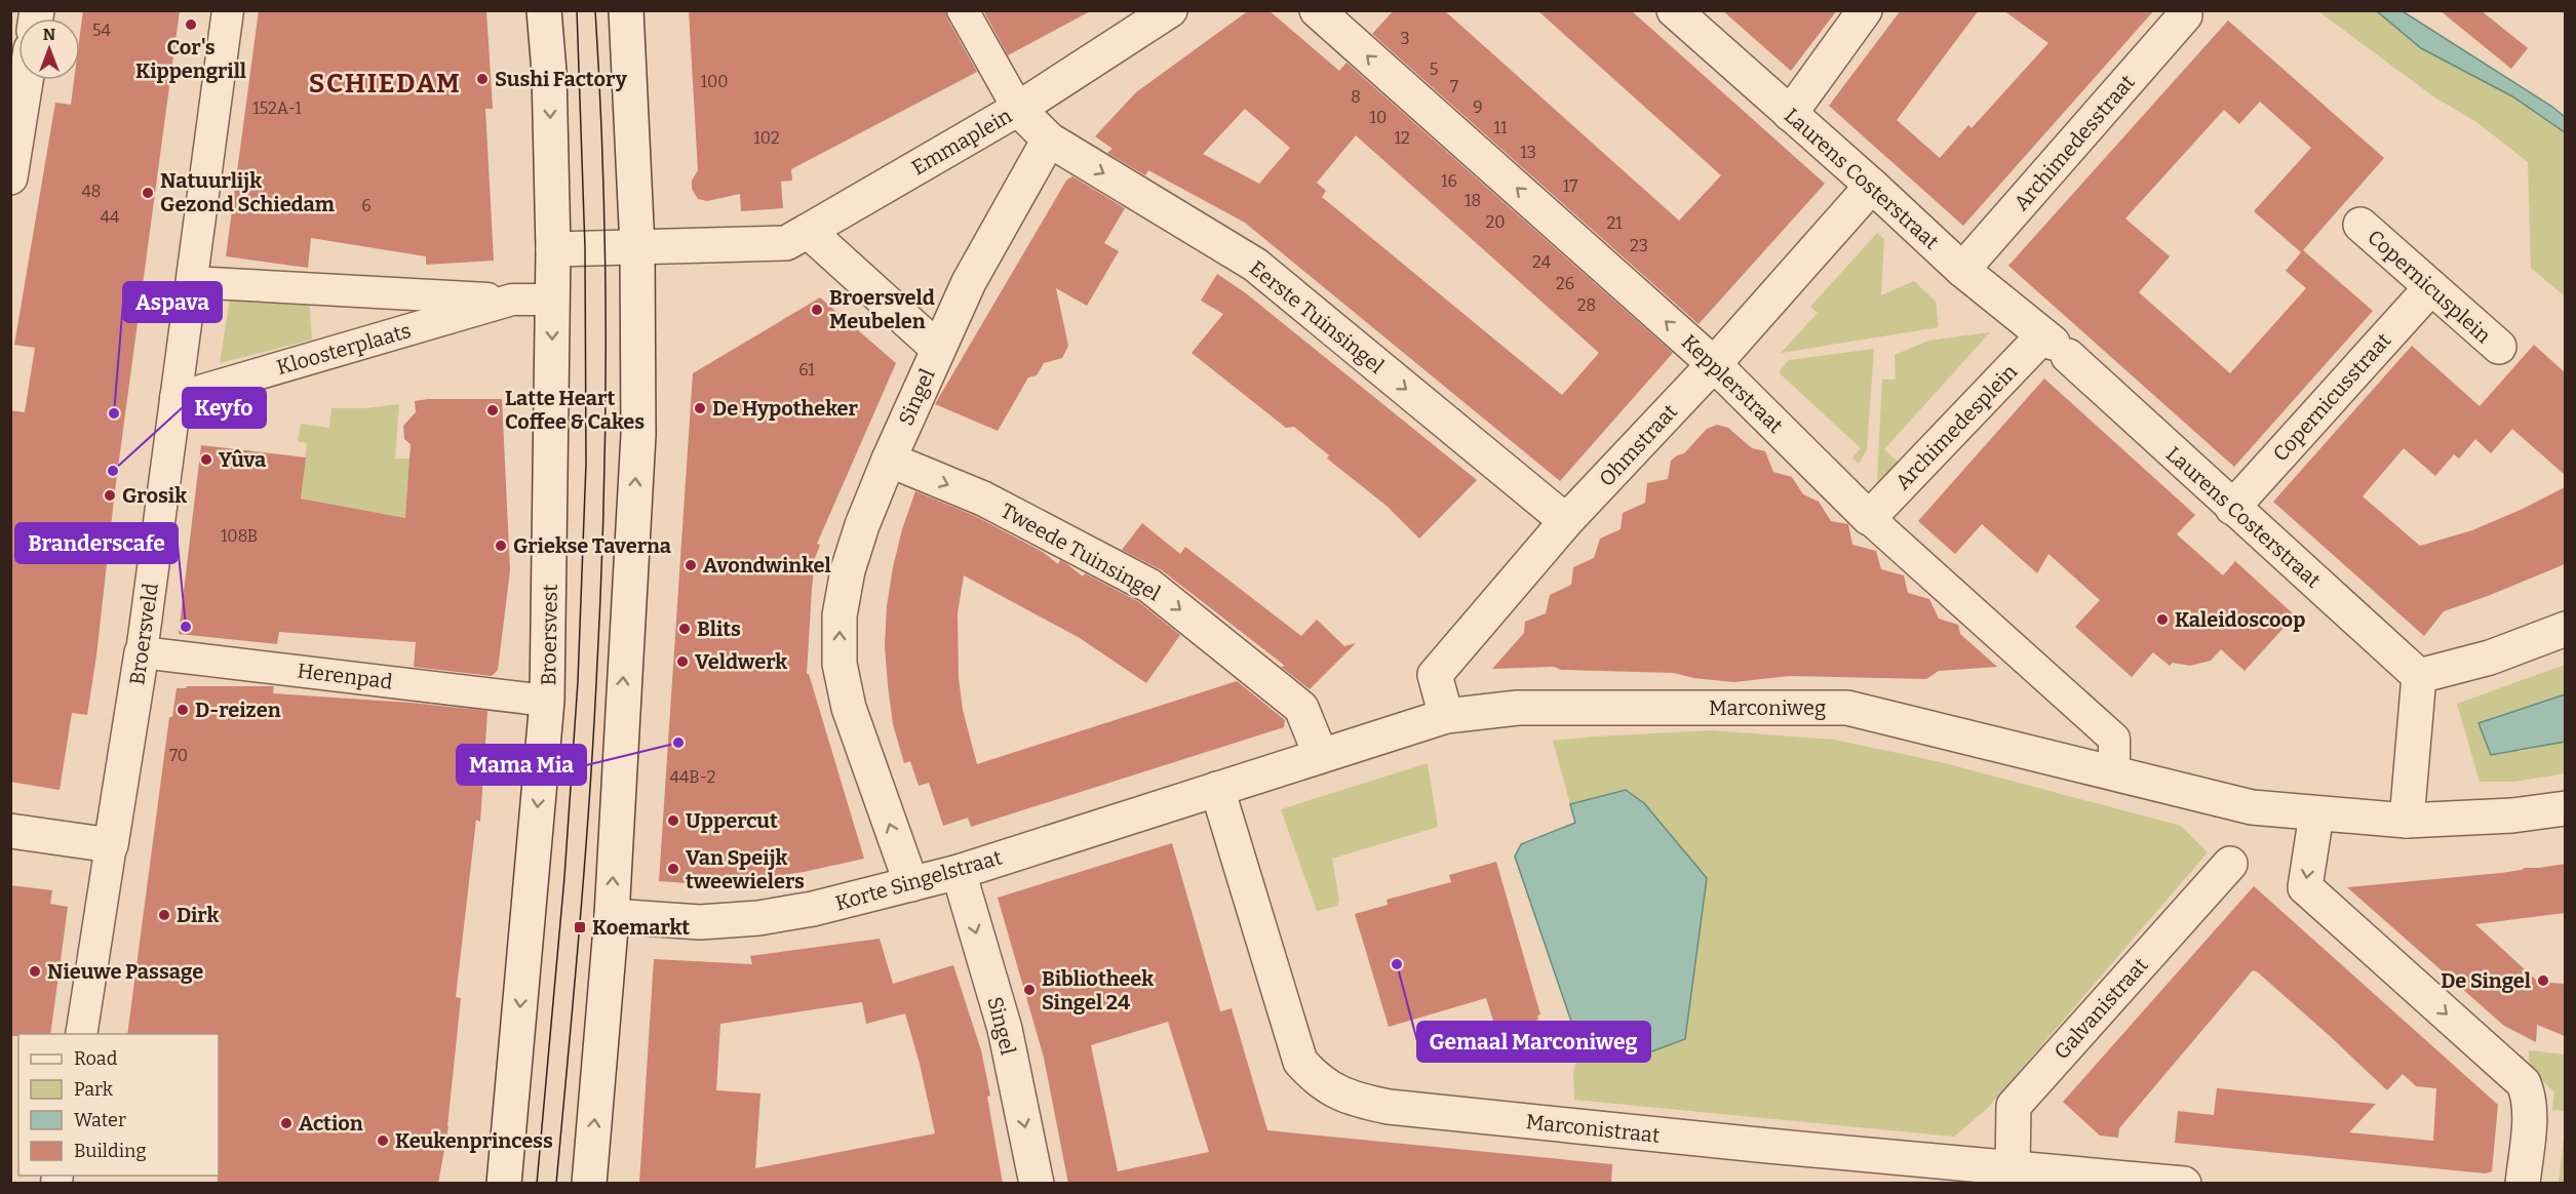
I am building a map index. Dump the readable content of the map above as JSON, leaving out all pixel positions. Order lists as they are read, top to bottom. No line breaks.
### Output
{"streets":{"street":["Emmaplein","Archimedesstraat","Laurens Costerstraat","Copernicusplein","Eerste Tuinsingel","Kloosterplaats","Kepplerstraat","Singel","Copernicusstraat","Archimedesplein","Ohmstraat","Tweede Tuinsingel","Broersveld","Broersvest","Herenpad","Marconiweg","Korte Singelstraat","Galvanistraat","Marconistraat"]},"crossings":[["Emmaplein","Broersvest"],["Archimedesstraat","Laurens Costerstraat"],["Laurens Costerstraat","Copernicusstraat"],["Laurens Costerstraat","Archimedesplein"],["Laurens Costerstraat","Ohmstraat"],["Copernicusplein","Copernicusstraat"],["Eerste Tuinsingel","Singel"],["Eerste Tuinsingel","Ohmstraat"],["Kloosterplaats","Broersveld"],["Kloosterplaats","Broersvest"],["Kepplerstraat","Archimedesplein"],["Kepplerstraat","Ohmstraat"],["Kepplerstraat","Marconiweg"],["Singel","Tweede Tuinsingel"],["Singel","Korte Singelstraat"],["Ohmstraat","Marconiweg"],["Tweede Tuinsingel","Marconiweg"],["Broersveld","Herenpad"],["Broersvest","Herenpad"],["Marconiweg","Korte Singelstraat"],["Marconiweg","Marconistraat"],["Korte Singelstraat","Marconistraat"],["Galvanistraat","Marconistraat"]],"one_way":["Eerste Tuinsingel","Kepplerstraat","Tweede Tuinsingel"],"districts":["SCHIEDAM"],"places":{"other":["Cor's Kippengrill","Sushi Factory","Natuurlijk Gezond Schiedam","Broersveld Meubelen","De Hypotheker","Latte Heart Coffee & Cakes","Aspava","Yûva","Keyfo","Grosik","Griekse Taverna","Avondwinkel","Kaleidoscoop","Branderscafe","Blits","Veldwerk","D-reizen","Mama Mia","Uppercut","Van Speijk tweewielers","Dirk","Gemaal Marconiweg","Nieuwe Passage","De Singel","Bibliotheek Singel 24","Action","Keukenprincess"],"transit":["Koemarkt"]},"house_numbers":["54","3","5","100","7","8","9","152A-1","10","11","102","12","13","16","17","48","18","6","44","20","21","23","24","26","28","61","108B","70","44B-2"],"legend":["Road","Park","Water","Building"],"north":"top"}
